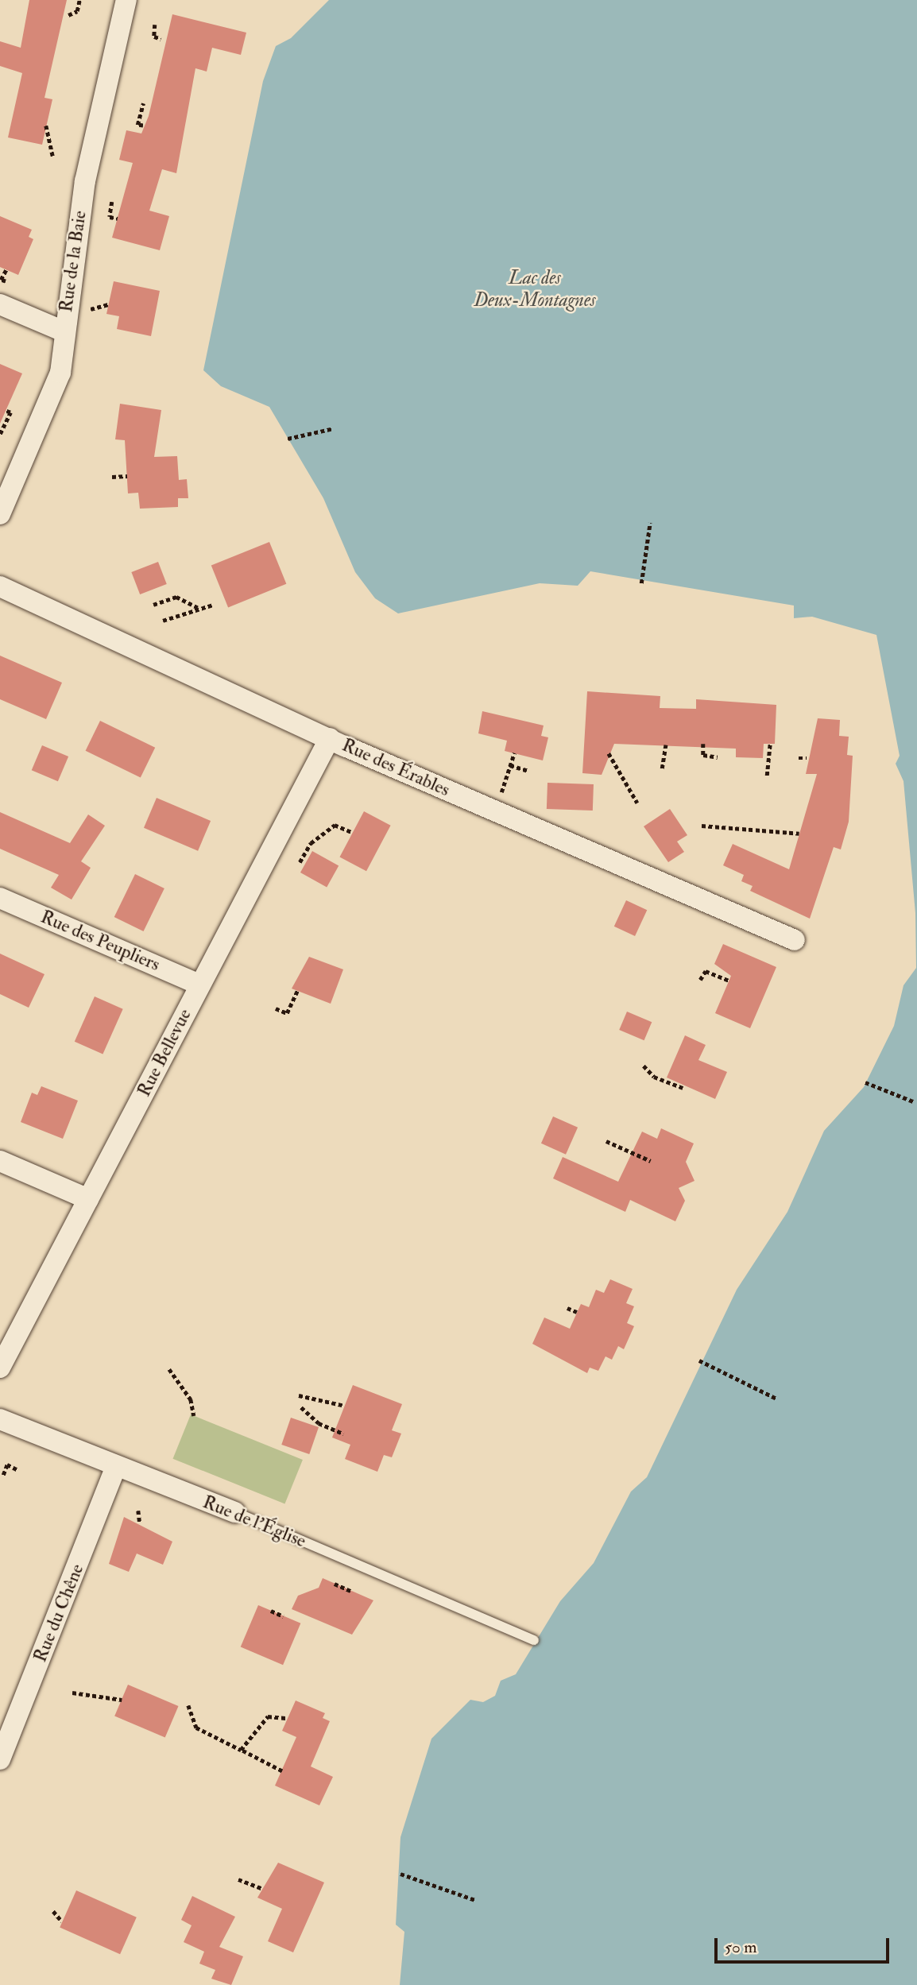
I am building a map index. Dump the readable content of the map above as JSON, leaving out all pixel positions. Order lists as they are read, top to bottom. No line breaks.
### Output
{"streets":{"street":["Rue de la Baie","Rue des Érables","Rue des Peupliers","Rue Bellevue","Rue de l'Église","Rue du Chêne"]},"crossings":[["Rue des Érables","Rue Bellevue"],["Rue des Peupliers","Rue Bellevue"],["Rue de l'Église","Rue du Chêne"]],"water":["Lac des Deux-Montagnes"],"scale_bar":"50 m"}
